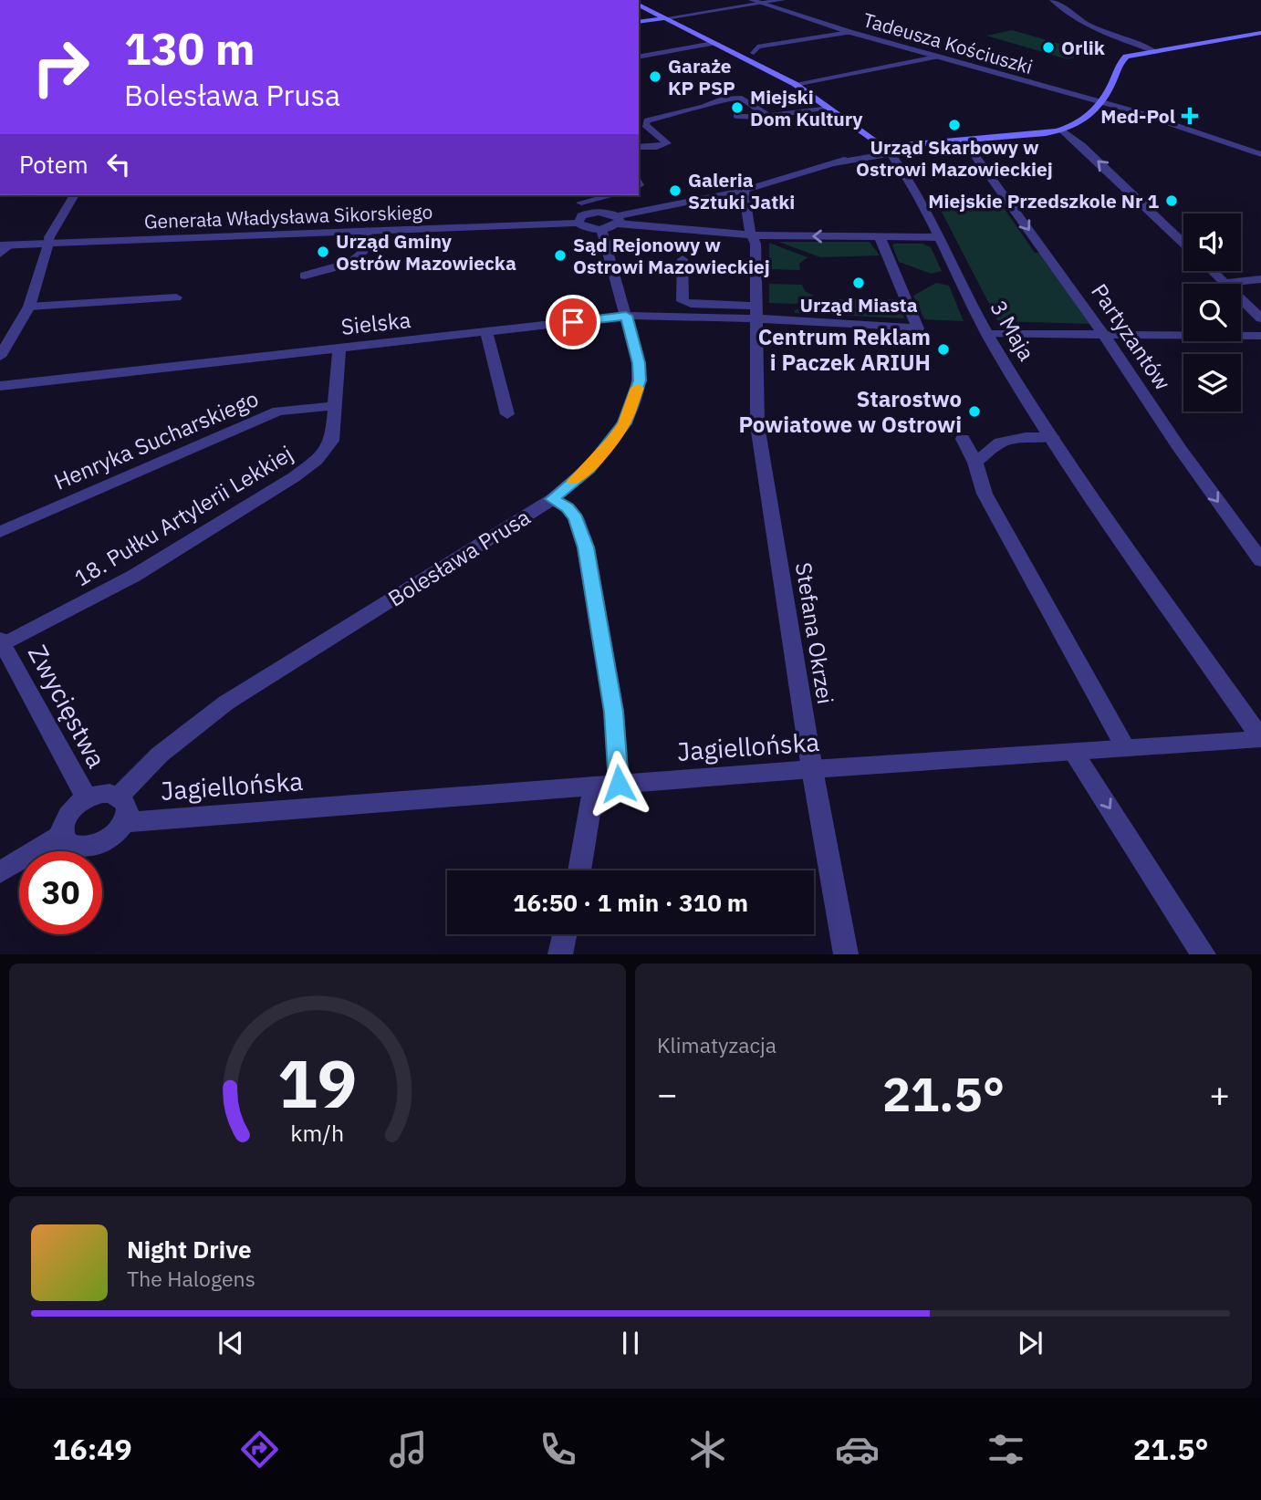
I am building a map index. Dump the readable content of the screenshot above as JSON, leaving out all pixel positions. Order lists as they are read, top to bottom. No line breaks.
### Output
{"streets":{"main road":["3 Maja"],"street":["Tadeusza Kościuszki","Generała Władysława Sikorskiego","Sielska","Partyzantów","Henryka Sucharskiego","18. Pułku Artylerii Lekkiej","Bolesława Prusa","Stefana Okrzei","Zwycięstwa","Jagiellońska"]},"crossings":[["Generała Władysława Sikorskiego","Bolesława Prusa"],["Sielska","18. Pułku Artylerii Lekkiej"],["Sielska","Bolesława Prusa"],["Sielska","Stefana Okrzei"],["3 Maja","Jagiellońska"],["Henryka Sucharskiego","18. Pułku Artylerii Lekkiej"],["18. Pułku Artylerii Lekkiej","Zwycięstwa"],["Bolesława Prusa","Zwycięstwa"],["Bolesława Prusa","Jagiellońska"],["Stefana Okrzei","Jagiellońska"],["Zwycięstwa","Jagiellońska"]],"places":{"other":["Orlik","Garaże KP PSP","Miejski Dom Kultury","Urząd Skarbowy w Ostrowi Mazowieckiej","Galeria Sztuki Jatki","Miejskie Przedszkole Nr 1","Urząd Gminy Ostrów Mazowiecka","Sąd Rejonowy w Ostrowi Mazowieckiej","Urząd Miasta","Centrum Reklam i Paczek ARIUH","Starostwo Powiatowe w Ostrowi"],"health":["Med-Pol"]},"page":{"turn":["130 m","Bolesława Prusa"],"then":"Potem","limit":"30","trip":"16:50 · 1 min · 310 m","tile":"Klimatyzacja","heat":["−","21.5°","+"],"song":["Night Drive","The Halogens"],"tabs":["16:49","21.5°"],"gauge":["19","km/h"]}}
